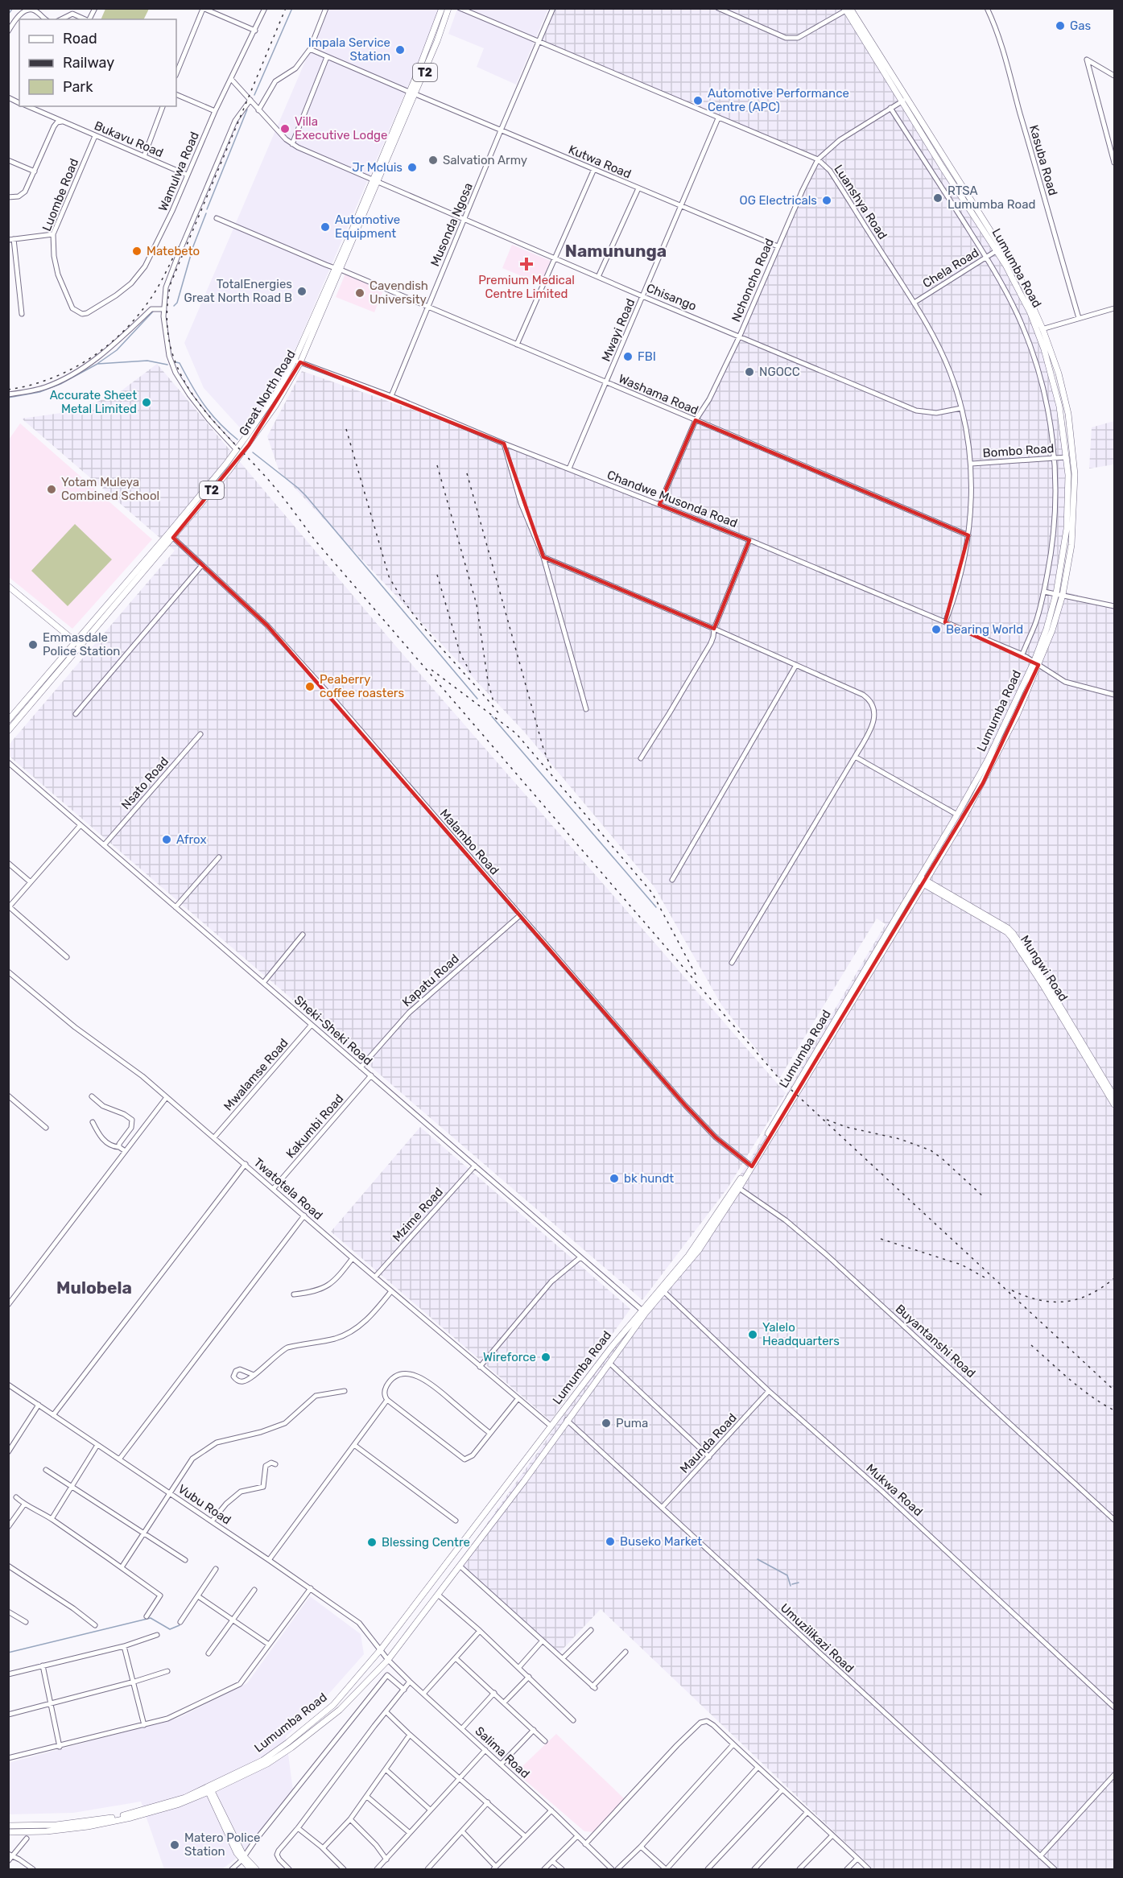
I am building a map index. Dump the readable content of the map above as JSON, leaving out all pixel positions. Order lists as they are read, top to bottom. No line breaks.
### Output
{"streets":{"main road":["T2","Lumumba Road","Great North Road","Mungwi Road"],"street":["Bukavu Road","Kasuba Road","Kutwa Road","Wamulwa Road","Luombe Road","Luanshya Road","Musonda Ngosa","Chela Road","Nchoncho Road","Chisango","Mwayi Road","Washama Road","Bombo Road","Chandwe Musonda Road","Nsato Road","Malambo Road","Kapatu Road","Sheki-Sheki Road","Mwalamse Road","Kakumbi Road","Twatotela Road","Mzime Road","Buyantanshi Road","Maunda Road","Mukwa Road","Vubu Road","Umuzilikazi Road","Salima Road"]},"crossings":[["Bukavu Road","Wamulwa Road"],["Bukavu Road","Luombe Road"],["Kutwa Road","Musonda Ngosa"],["Kutwa Road","Nchoncho Road"],["Kutwa Road","Mwayi Road"],["Kutwa Road","Great North Road"],["Wamulwa Road","Luombe Road"],["Luanshya Road","Musonda Ngosa"],["Luanshya Road","Chela Road"],["Luanshya Road","Nchoncho Road"],["Luanshya Road","Chisango"],["Luanshya Road","Mwayi Road"],["Luanshya Road","Washama Road"],["Luanshya Road","Bombo Road"],["Luanshya Road","Chandwe Musonda Road"],["Musonda Ngosa","Chisango"],["Musonda Ngosa","Washama Road"],["Musonda Ngosa","Chandwe Musonda Road"],["Chela Road","Lumumba Road"],["Lumumba Road","Nchoncho Road"],["Lumumba Road","Bombo Road"],["Lumumba Road","Chandwe Musonda Road"],["Lumumba Road","Malambo Road"],["Lumumba Road","Mungwi Road"],["Lumumba Road","Sheki-Sheki Road"],["Lumumba Road","Twatotela Road"],["Lumumba Road","Buyantanshi Road"],["Lumumba Road","Mukwa Road"],["Lumumba Road","Vubu Road"],["Lumumba Road","Umuzilikazi Road"],["Lumumba Road","Salima Road"],["Nchoncho Road","Chisango"],["Nchoncho Road","Washama Road"],["Nchoncho Road","Chandwe Musonda Road"],["Chisango","Mwayi Road"],["Chisango","Great North Road"],["Mwayi Road","Washama Road"],["Mwayi Road","Chandwe Musonda Road"],["Great North Road","Washama Road"],["Great North Road","Chandwe Musonda Road"],["Great North Road","Malambo Road"],["Nsato Road","Sheki-Sheki Road"],["Malambo Road","Kapatu Road"],["Kapatu Road","Sheki-Sheki Road"],["Sheki-Sheki Road","Mwalamse Road"],["Sheki-Sheki Road","Kakumbi Road"],["Sheki-Sheki Road","Mzime Road"],["Mwalamse Road","Twatotela Road"],["Kakumbi Road","Twatotela Road"],["Twatotela Road","Mzime Road"],["Maunda Road","Mukwa Road"],["Maunda Road","Umuzilikazi Road"],["Vubu Road","Salima Road"]],"districts":["Namununga","Mulobela"],"places":{"other":["Gas","Impala Service Station","Automotive Performance Centre (APC)","Villa Executive Lodge","Salvation Army","Jr Mcluis","RTSA Lumumba Road","OG Electricals","Automotive Equipment","Matebeto","TotalEnergies Great North Road B","Cavendish University","FBI","NGOCC","Accurate Sheet Metal Limited","Yotam Muleya Combined School","Bearing World","Emmasdale Police Station","Peaberry coffee roasters","Afrox","bk hundt","Yalelo Headquarters","Wireforce","Puma","Buseko Market","Blessing Centre","Matero Police Station"],"health":["Premium Medical Centre Limited"]},"legend":["Road","Railway","Park"]}
